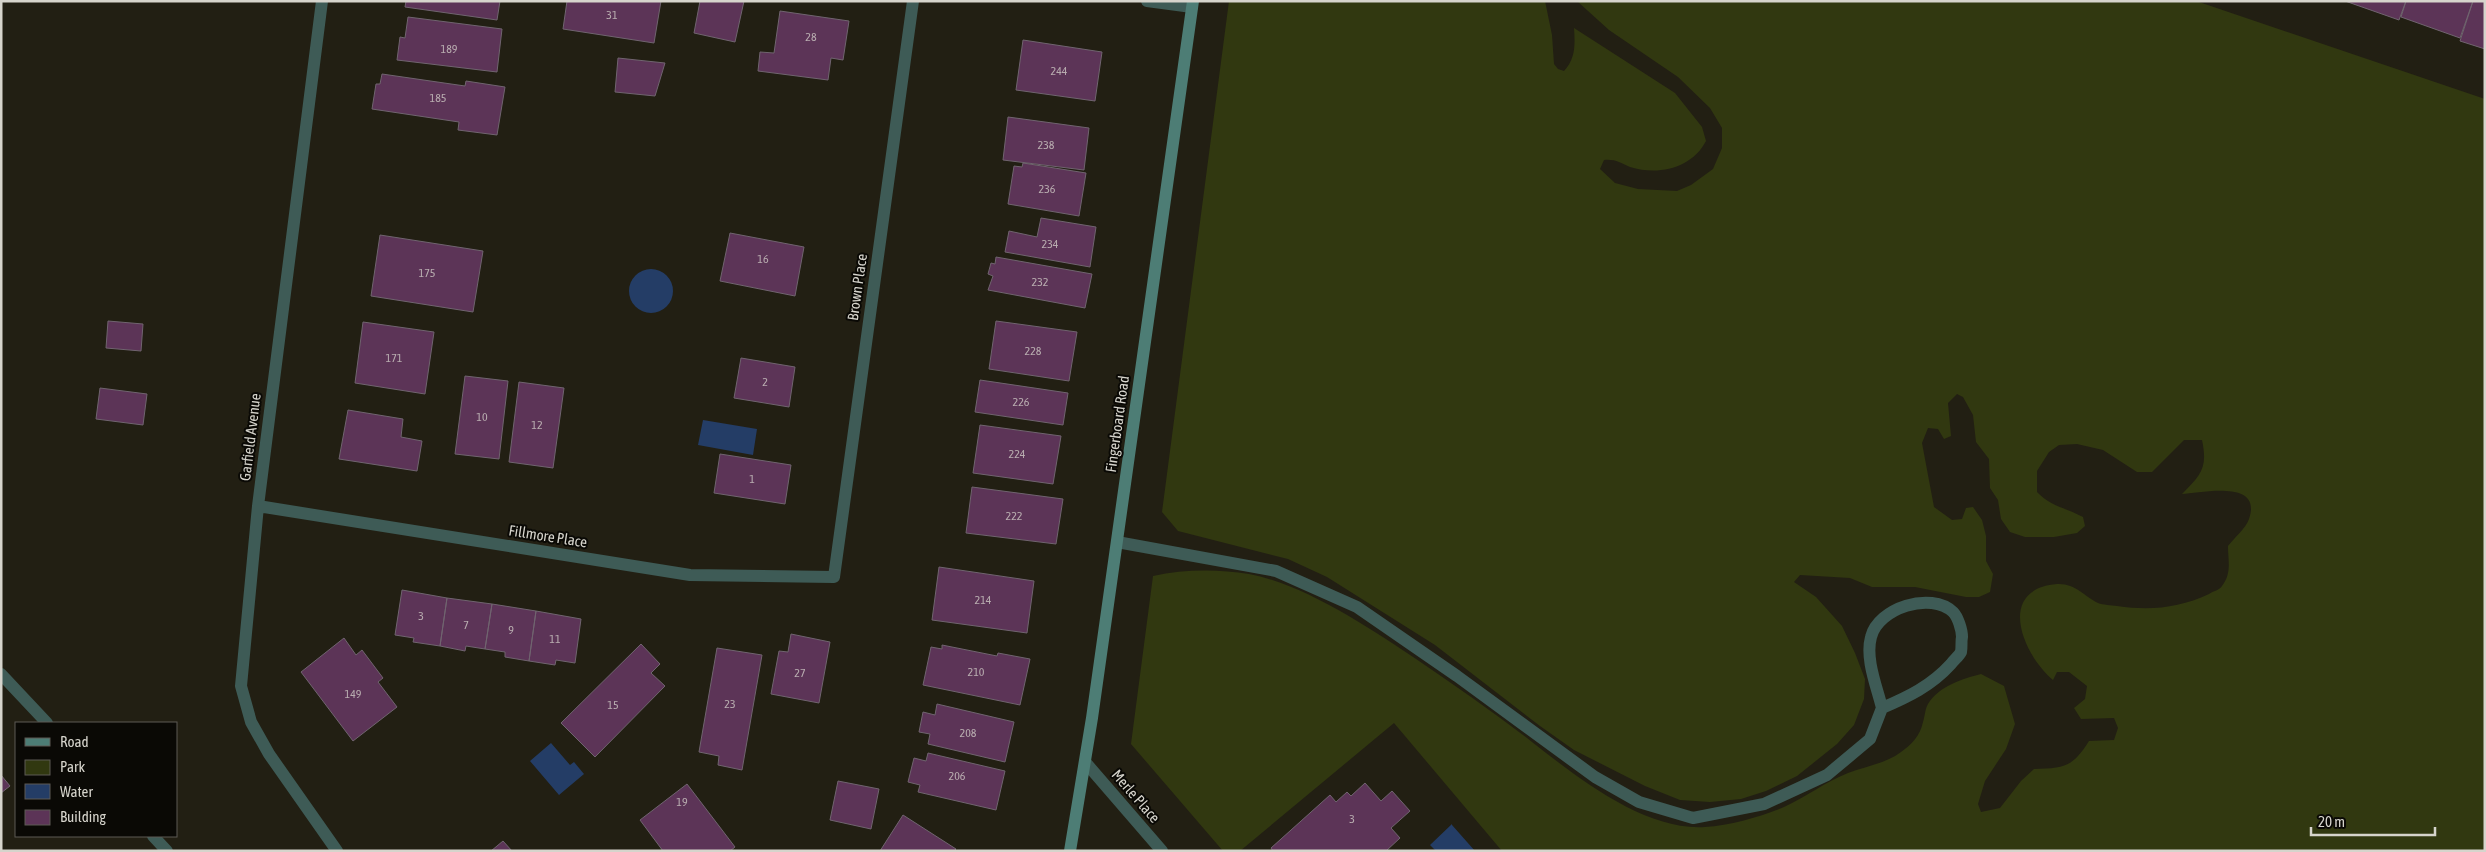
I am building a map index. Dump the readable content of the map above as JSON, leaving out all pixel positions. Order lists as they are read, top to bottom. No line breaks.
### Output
{"streets":{"street":["Brown Place","Fingerboard Road","Garfield Avenue","Fillmore Place","Merle Place"]},"crossings":[["Brown Place","Fillmore Place"],["Fingerboard Road","Merle Place"],["Garfield Avenue","Fillmore Place"]],"house_numbers":["31","28","189","244","185","238","236","234","16","175","232","228","171","2","226","10","12","224","1","222","214","3","7","9","11","210","27","149","23","15","208","206","19","3"],"legend":["Road","Park","Water","Building"],"scale_bar":"20 m"}
